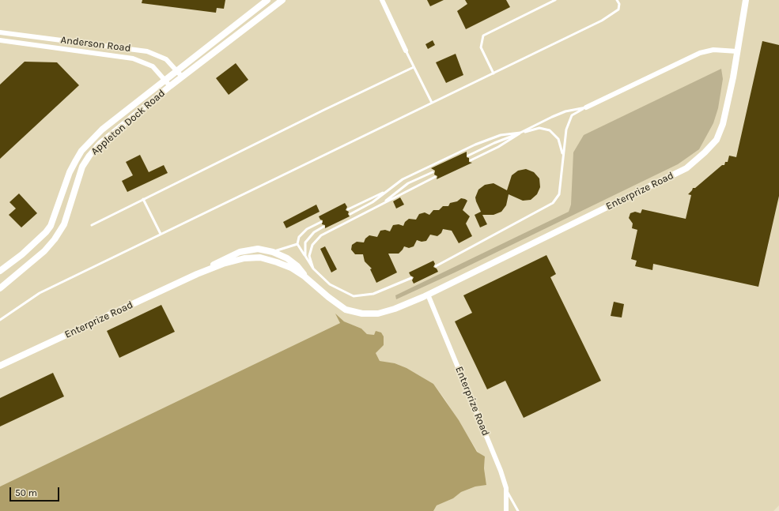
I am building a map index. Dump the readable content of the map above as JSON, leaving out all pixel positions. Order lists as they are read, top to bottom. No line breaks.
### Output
{"streets":{"street":["Anderson Road","Appleton Dock Road","Enterprize Road"]},"crossings":[["Anderson Road","Appleton Dock Road"]],"scale_bar":"50 m"}
